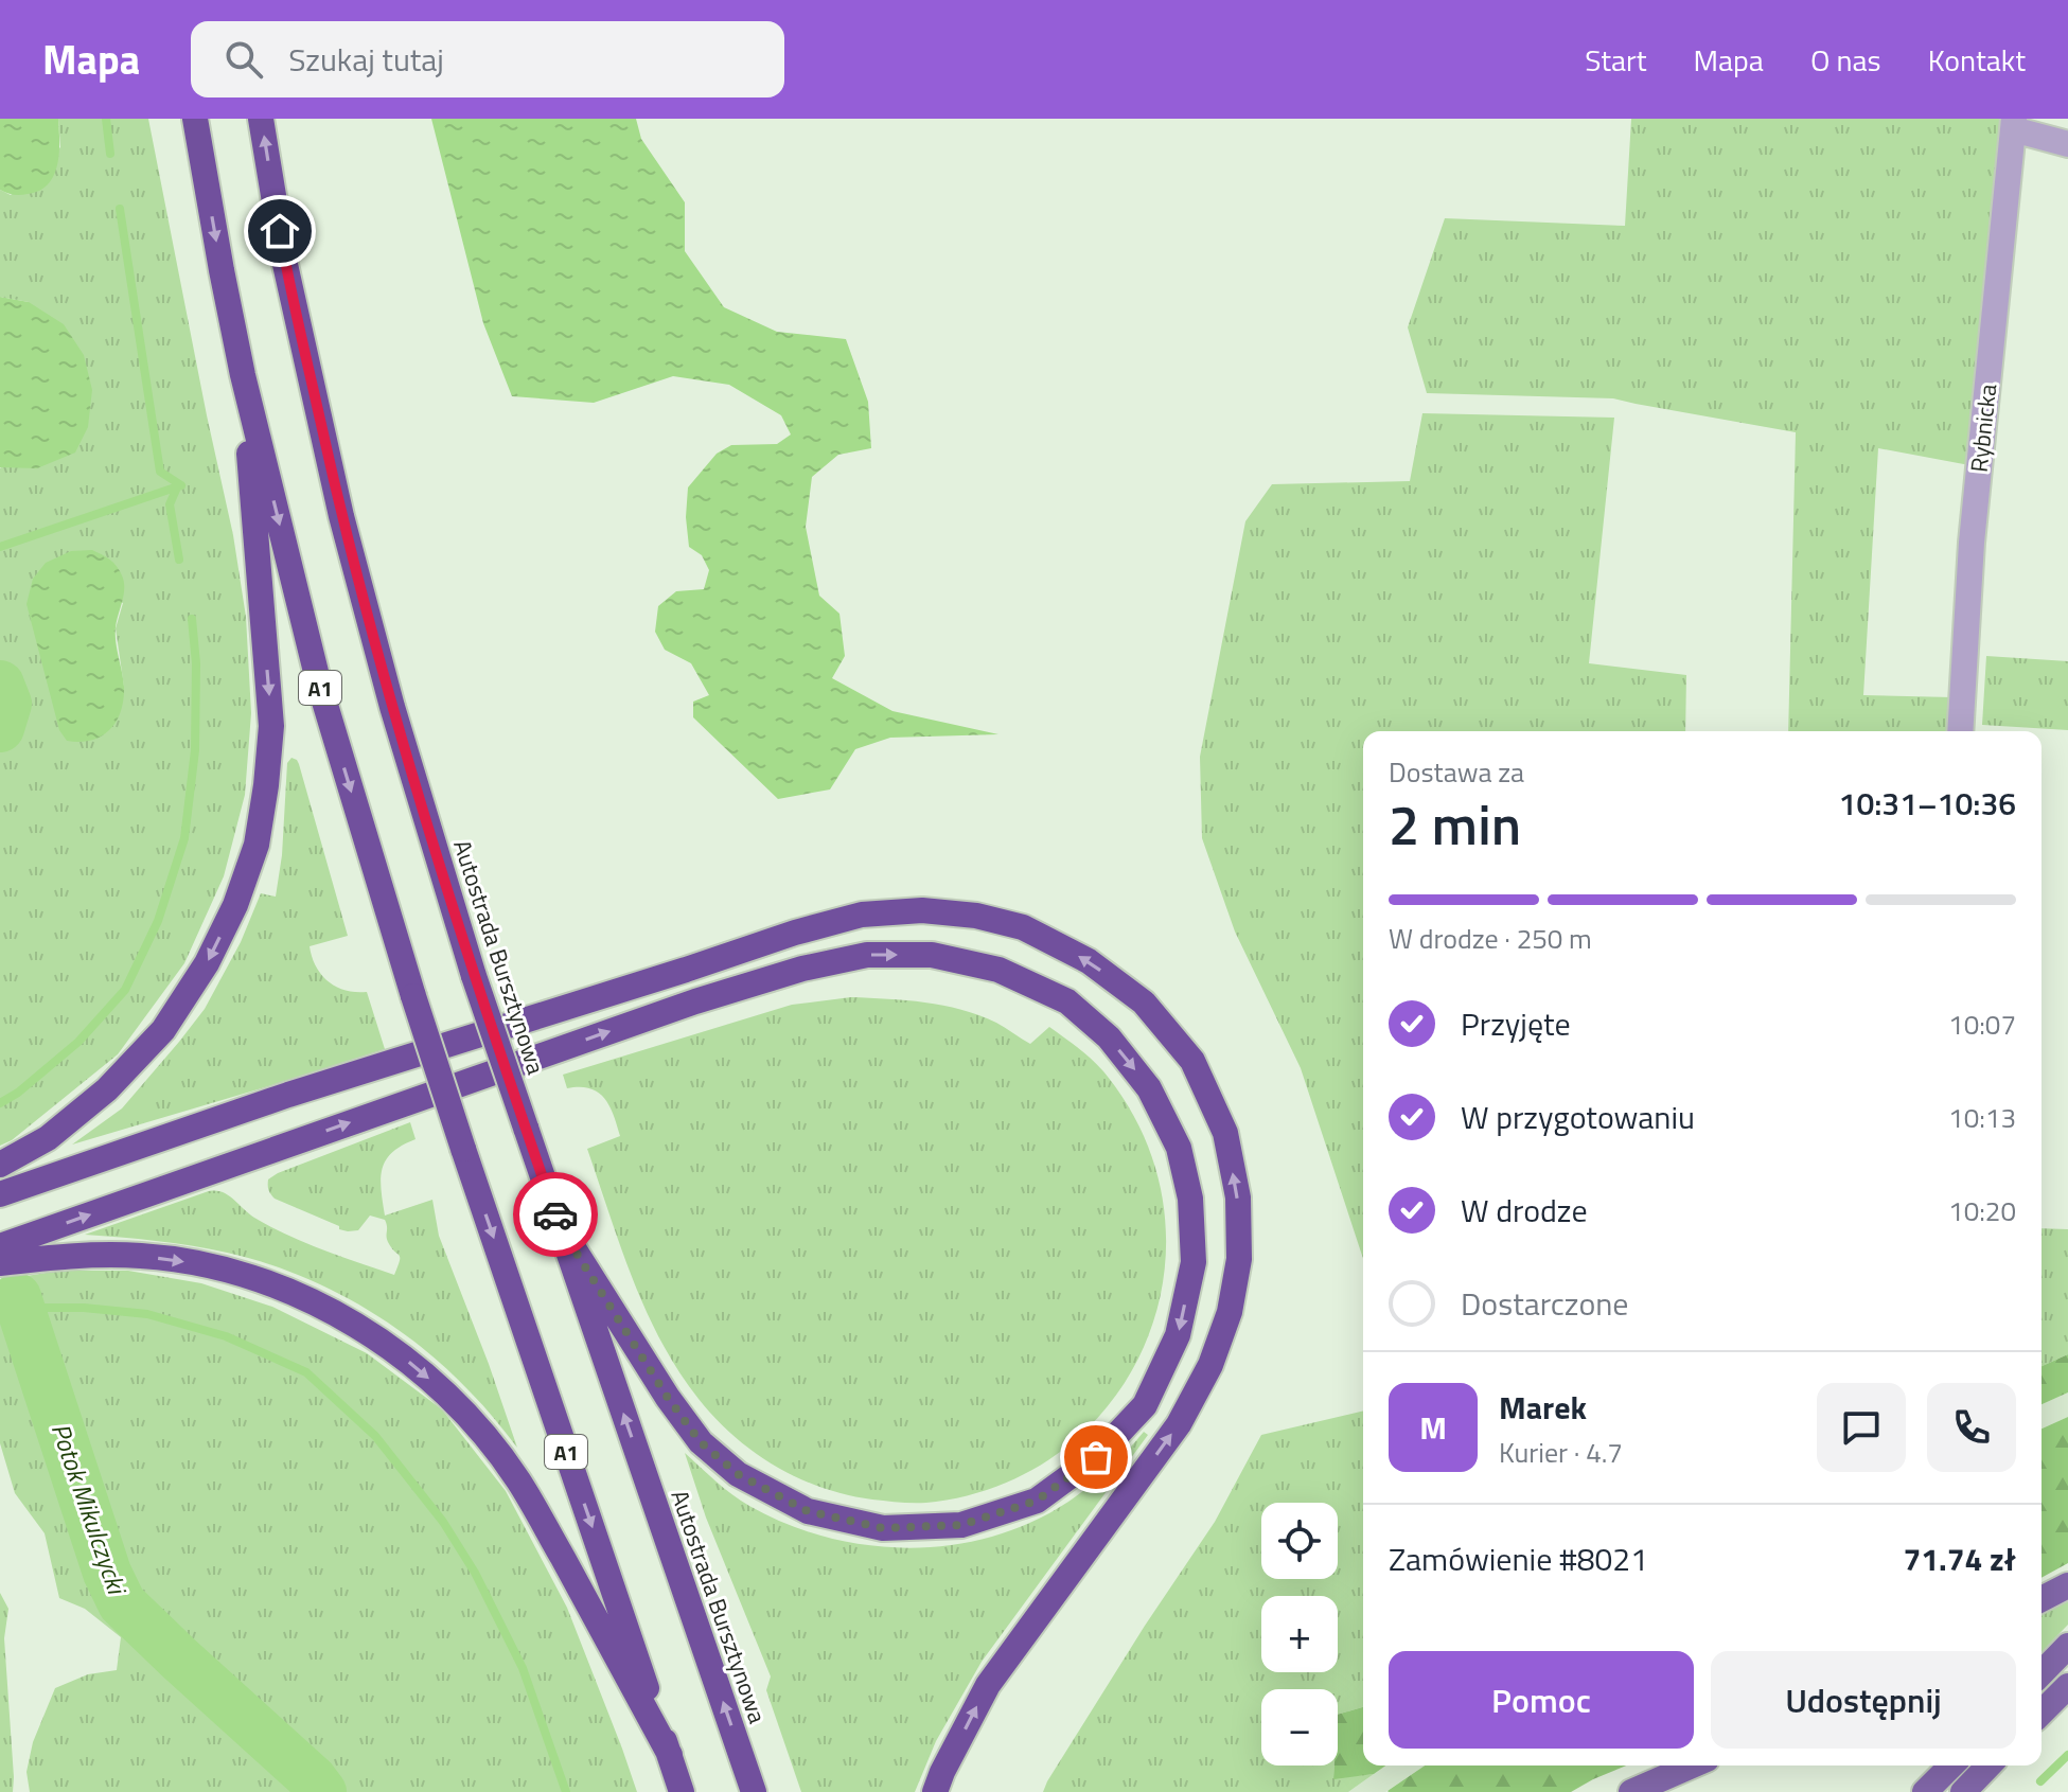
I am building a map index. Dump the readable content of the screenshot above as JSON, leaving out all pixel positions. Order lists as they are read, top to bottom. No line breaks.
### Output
{"streets":{"highway":["A1","Autostrada Bursztynowa"],"street":["Rybnicka"]},"water":["Potok Mikulczycki"],"page":{"header":"Mapa","search":"Szukaj tutaj","nav":["Start","Mapa","O nas","Kontakt"],"heading":["2 min","Dostawa za","10:31–10:36"],"panel":["Marek","Kurier · 4.7","Zamówienie #8021","71.74 zł"],"bar":"W drodze · 250 m","list":[["Przyjęte","10:07"],["W przygotowaniu","10:13"],["W drodze","10:20"],"Dostarczone"],"round":"M","map_buttons":["+","−"],"buttons":["Pomoc","Udostępnij"]}}
